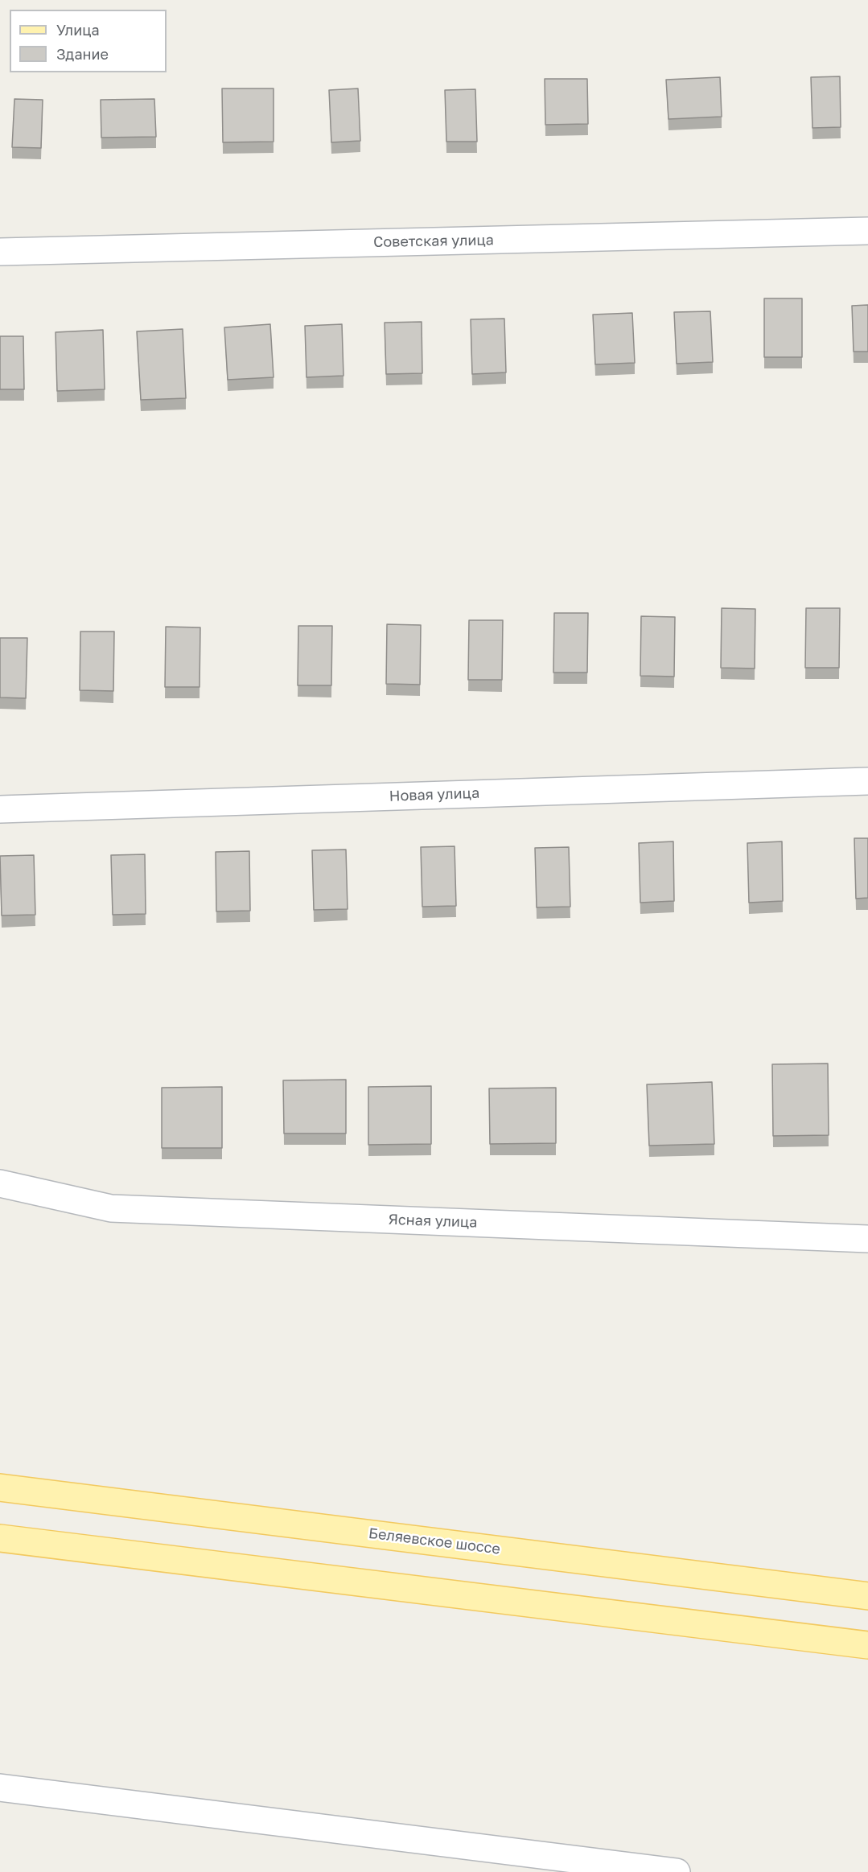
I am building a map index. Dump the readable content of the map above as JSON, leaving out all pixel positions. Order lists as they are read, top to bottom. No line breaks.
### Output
{"streets":{"main road":["Беляевское шоссе"],"street":["Советская улица","Новая улица","Ясная улица"]},"legend":["Улица","Здание"]}
